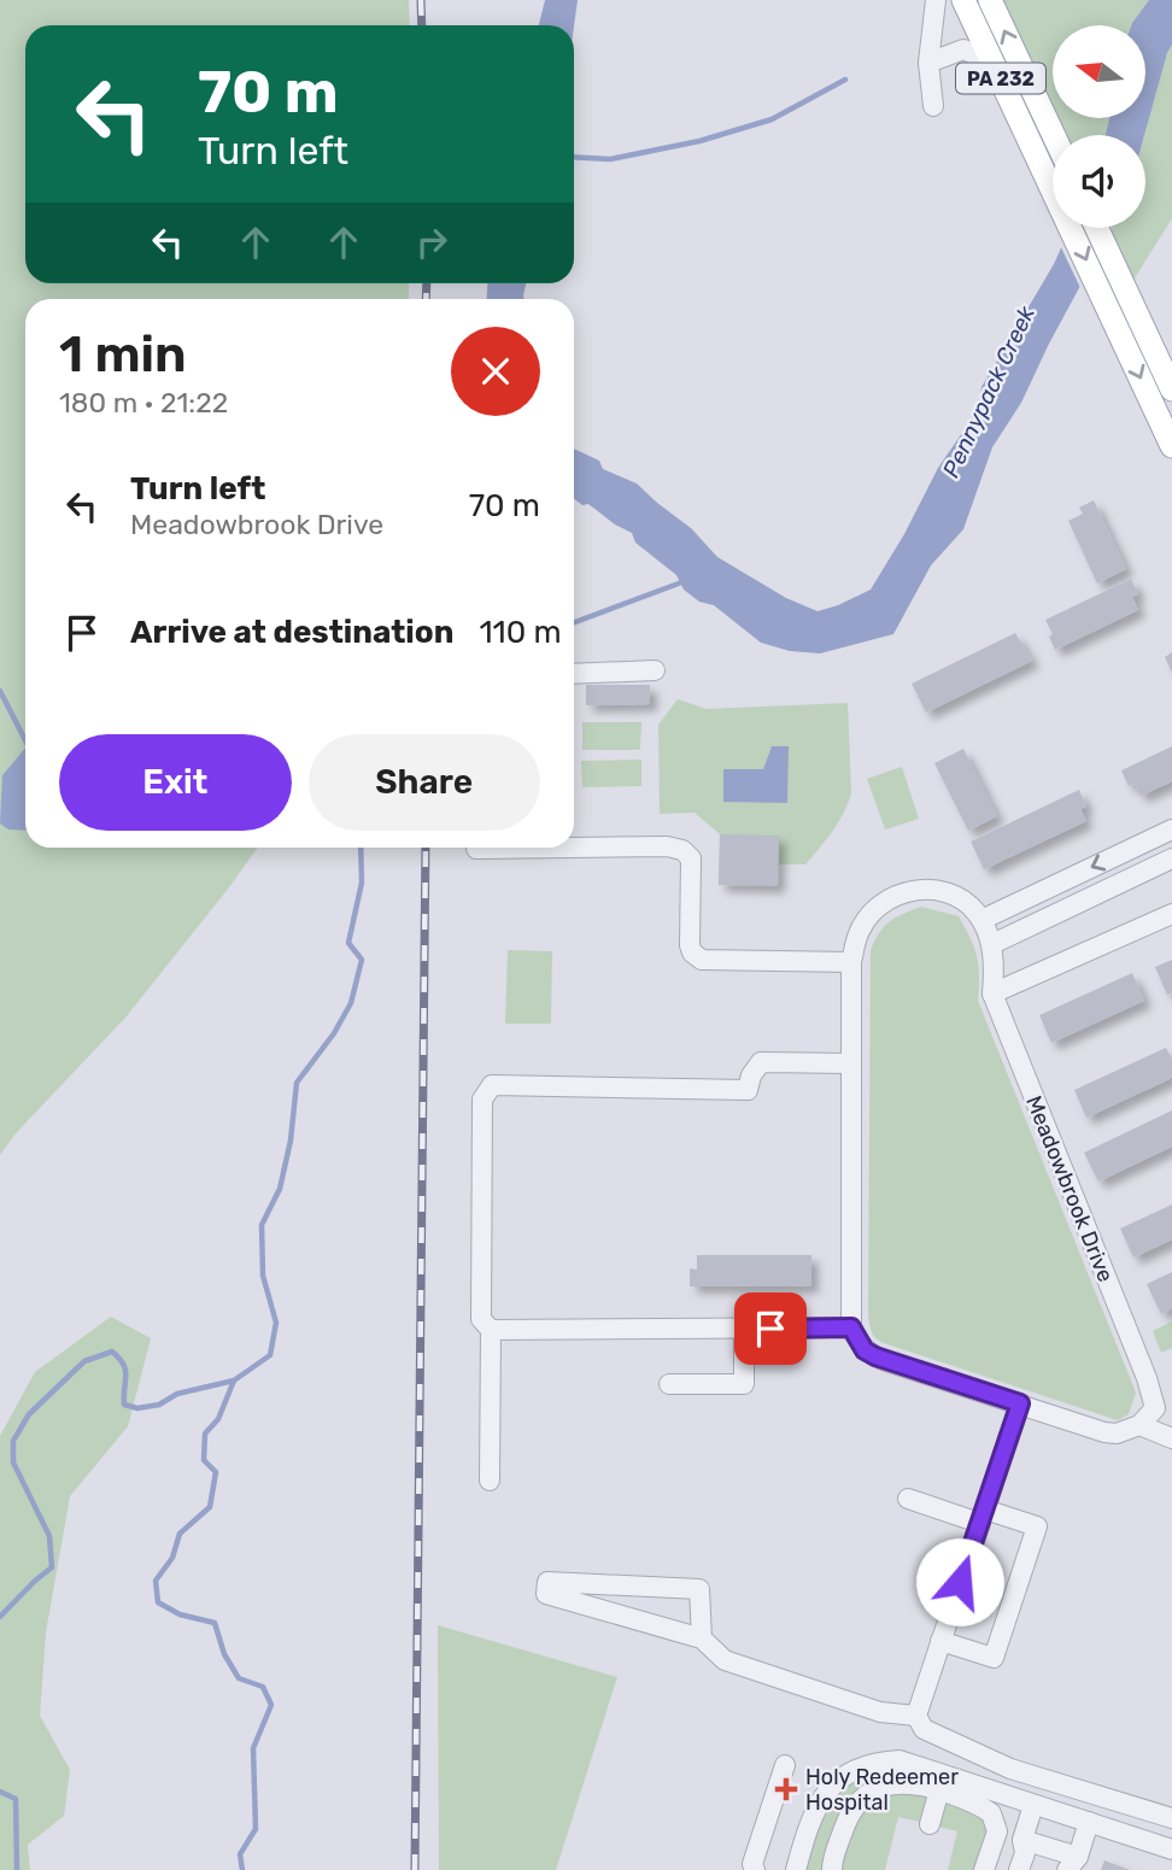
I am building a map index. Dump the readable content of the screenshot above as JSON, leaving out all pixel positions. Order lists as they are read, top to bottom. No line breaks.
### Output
{"streets":{"main road":["PA 232"],"street":["Meadowbrook Drive"]},"water":["Pennypack Creek"],"places":{"health":["Holy Redeemer Hospital"]},"north":"left","page":{"turn":["70 m","Turn left"],"heading":["1 min","180 m · 21:22"],"list":[{"name":"Turn left","note":"Meadowbrook Drive","value":"70 m"},{"name":"Arrive at destination","value":"110 m"}],"buttons":["Exit","Share"]}}
